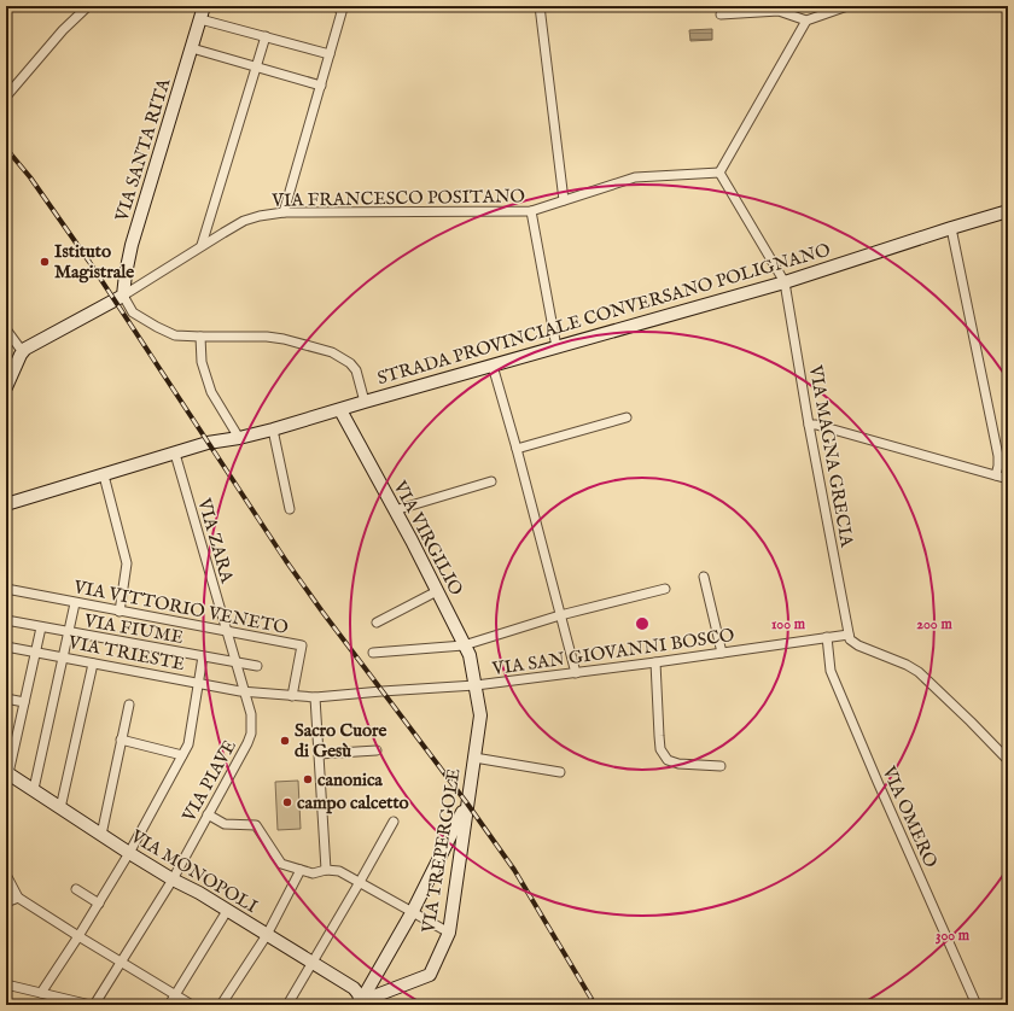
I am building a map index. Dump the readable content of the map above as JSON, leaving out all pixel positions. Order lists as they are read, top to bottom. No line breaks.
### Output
{"streets":{"street":["VIA SANTA RITA","VIA FRANCESCO POSITANO","STRADA PROVINCIALE CONVERSANO POLIGNANO","VIA MAGNA GRECIA","VIA VIRGILIO","VIA ZARA","VIA VITTORIO VENETO","VIA FIUME","VIA SAN GIOVANNI BOSCO","VIA TRIESTE","VIA PIAVE","VIA OMERO","VIA TREPERGOLE","VIA MONOPOLI"]},"crossings":[["VIA SANTA RITA","VIA FRANCESCO POSITANO"],["STRADA PROVINCIALE CONVERSANO POLIGNANO","VIA MAGNA GRECIA"],["STRADA PROVINCIALE CONVERSANO POLIGNANO","VIA VIRGILIO"],["STRADA PROVINCIALE CONVERSANO POLIGNANO","VIA ZARA"],["VIA MAGNA GRECIA","VIA SAN GIOVANNI BOSCO"],["VIA VIRGILIO","VIA SAN GIOVANNI BOSCO"],["VIA VIRGILIO","VIA TREPERGOLE"],["VIA ZARA","VIA VITTORIO VENETO"],["VIA ZARA","VIA FIUME"],["VIA ZARA","VIA TRIESTE"],["VIA ZARA","VIA PIAVE"],["VIA VITTORIO VENETO","VIA TRIESTE"],["VIA SAN GIOVANNI BOSCO","VIA TRIESTE"],["VIA SAN GIOVANNI BOSCO","VIA OMERO"],["VIA SAN GIOVANNI BOSCO","VIA TREPERGOLE"],["VIA TRIESTE","VIA PIAVE"],["VIA PIAVE","VIA MONOPOLI"],["VIA TREPERGOLE","VIA MONOPOLI"]],"places":["Istituto Magistrale","Sacro Cuore di Gesù","canonica","campo calcetto"],"rings":["100 m","200 m","300 m"]}
